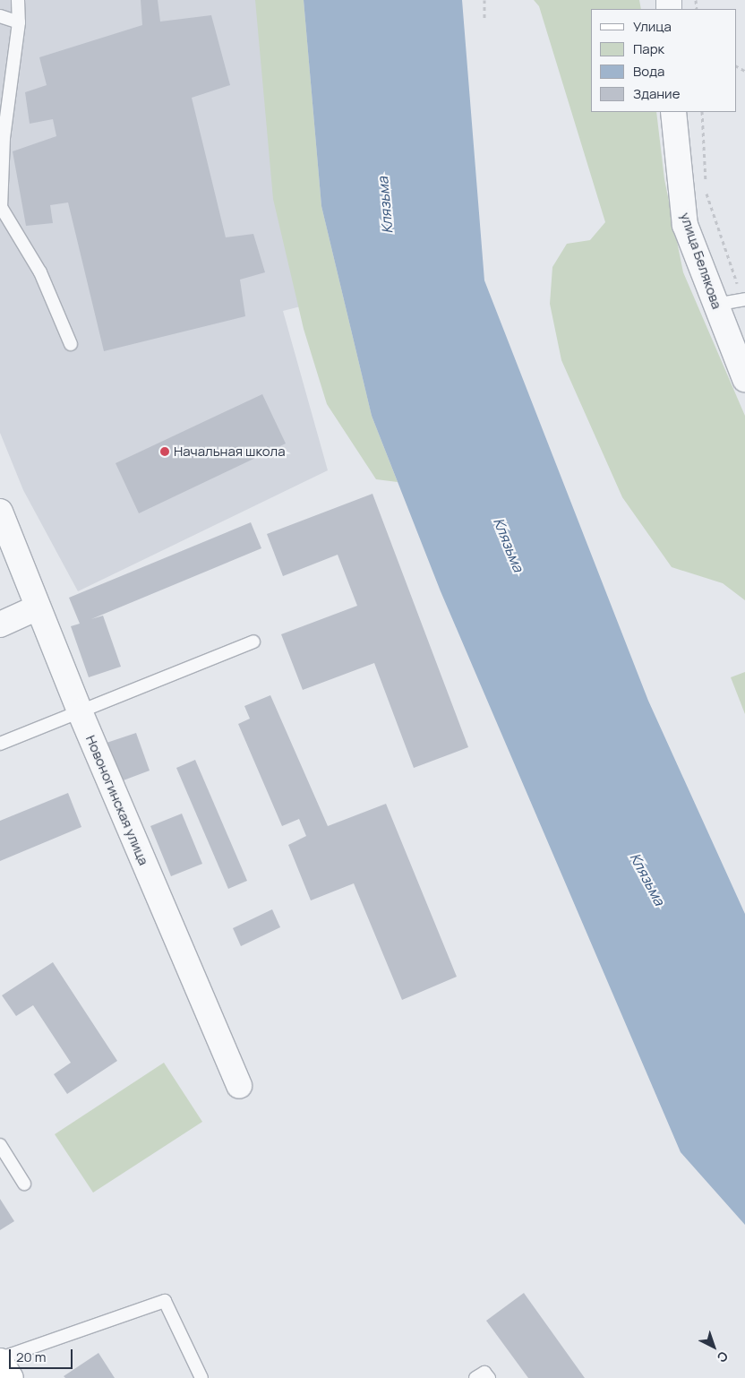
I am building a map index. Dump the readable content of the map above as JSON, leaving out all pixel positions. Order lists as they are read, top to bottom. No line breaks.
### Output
{"streets":{"street":["улица Белякова","Новоногинская улица"]},"water":["Клязьма"],"places":["Начальная школа"],"legend":["Улица","Парк","Вода","Здание"],"scale_bar":"20 m","north":"bottom right"}
